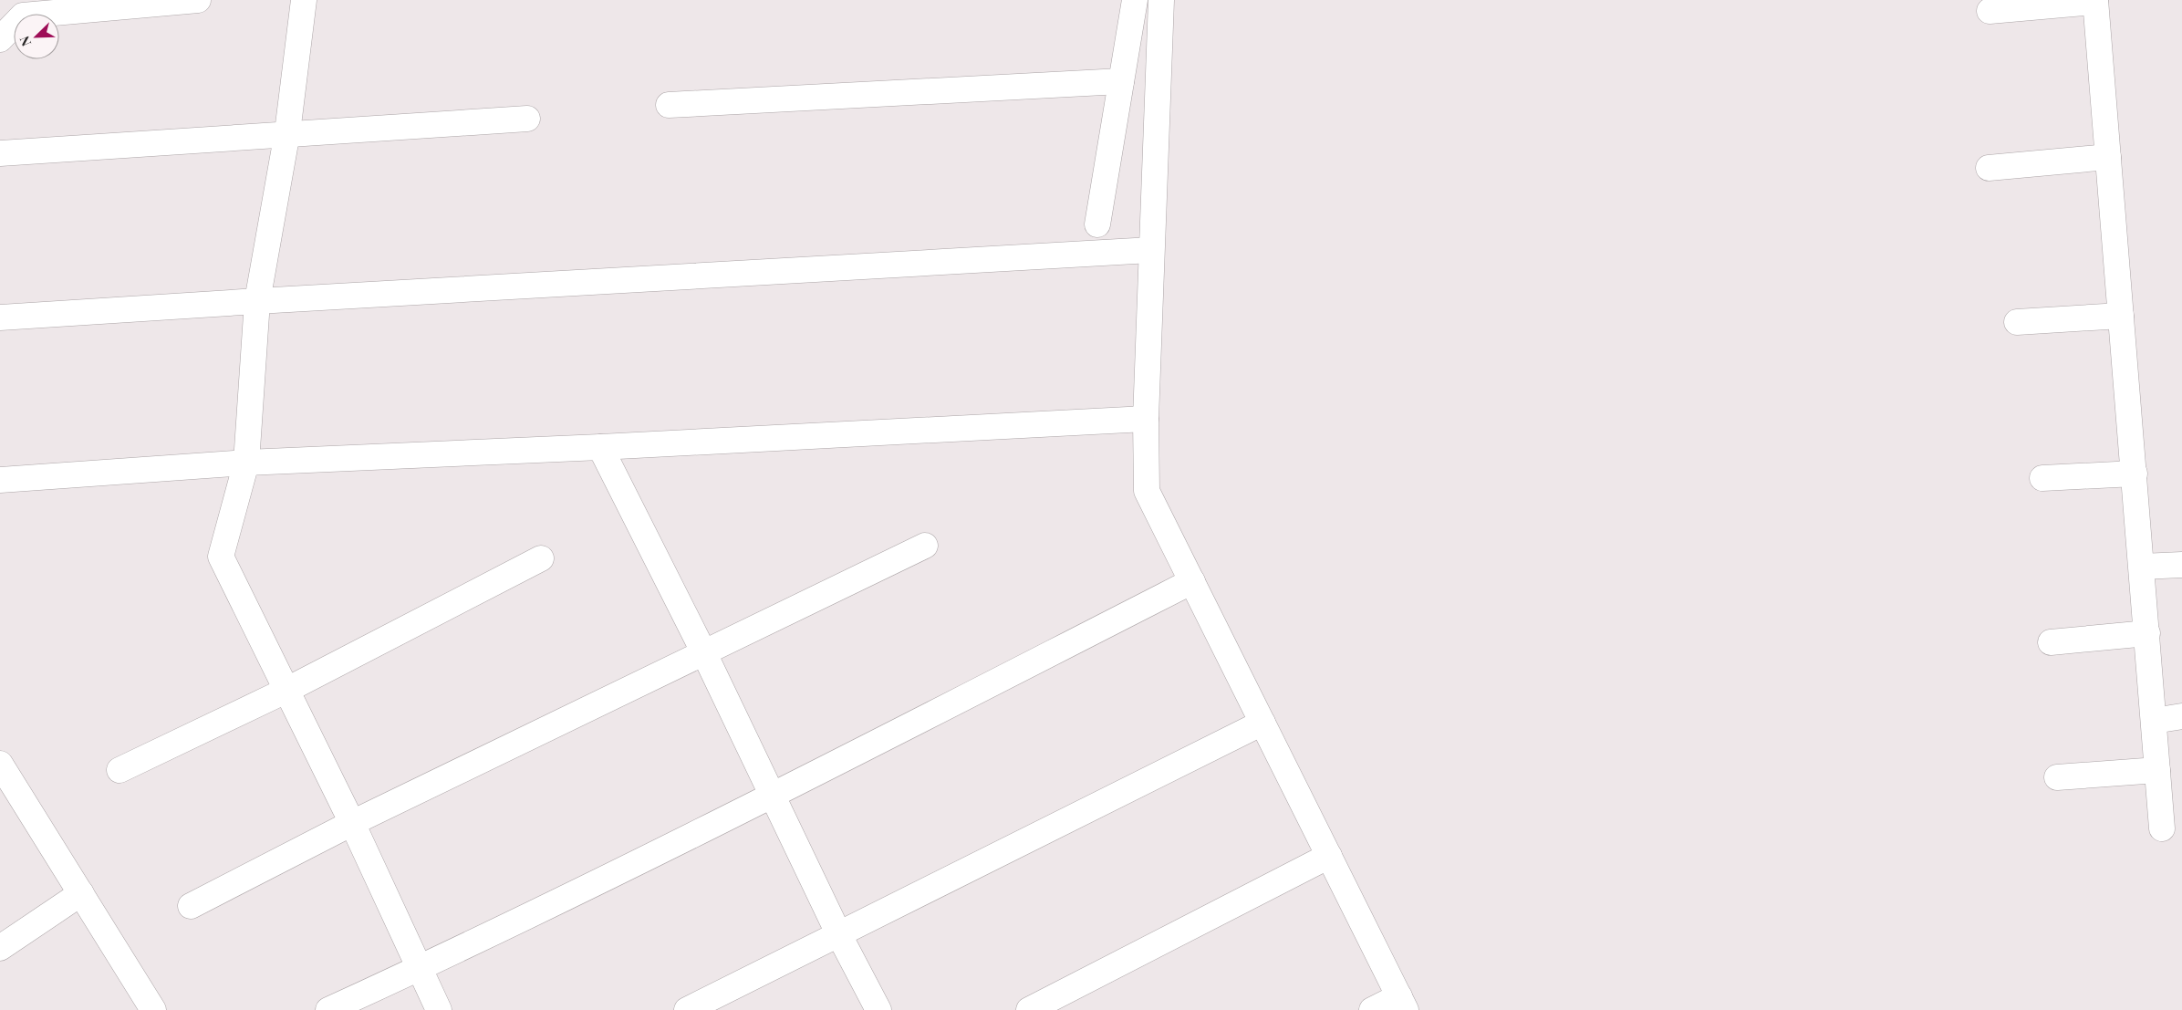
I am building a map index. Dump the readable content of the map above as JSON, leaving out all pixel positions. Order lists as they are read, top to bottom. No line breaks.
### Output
{"north":"bottom left"}
